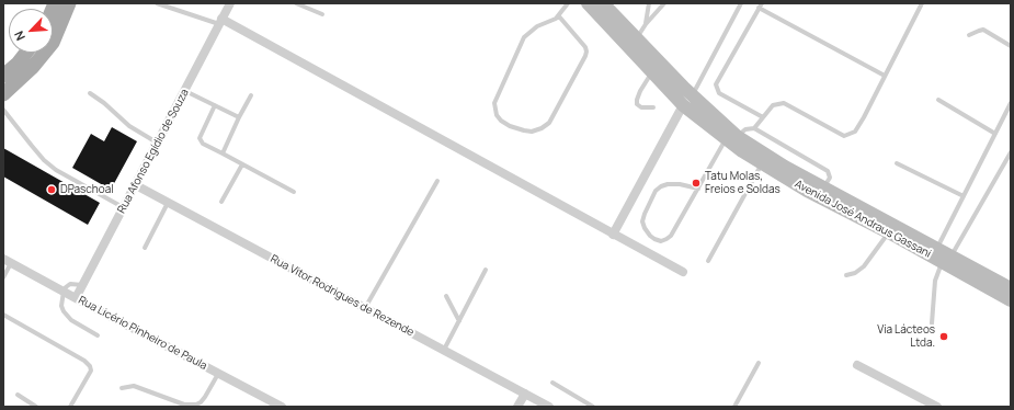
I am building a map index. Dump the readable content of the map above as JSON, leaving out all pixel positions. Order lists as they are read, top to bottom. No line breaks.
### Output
{"streets":{"main road":["Avenida José Andraus Gassani"],"street":["Rua Afonso Egídio de Souza","Rua Vitor Rodrigues de Rezende","Rua Licério Pinheiro de Paula"]},"crossings":[["Rua Afonso Egídio de Souza","Rua Vitor Rodrigues de Rezende"],["Rua Afonso Egídio de Souza","Rua Licério Pinheiro de Paula"]],"places":["Tatu Molas, Freios e Soldas","DPaschoal","Via Lácteos Ltda."],"north":"bottom left"}
